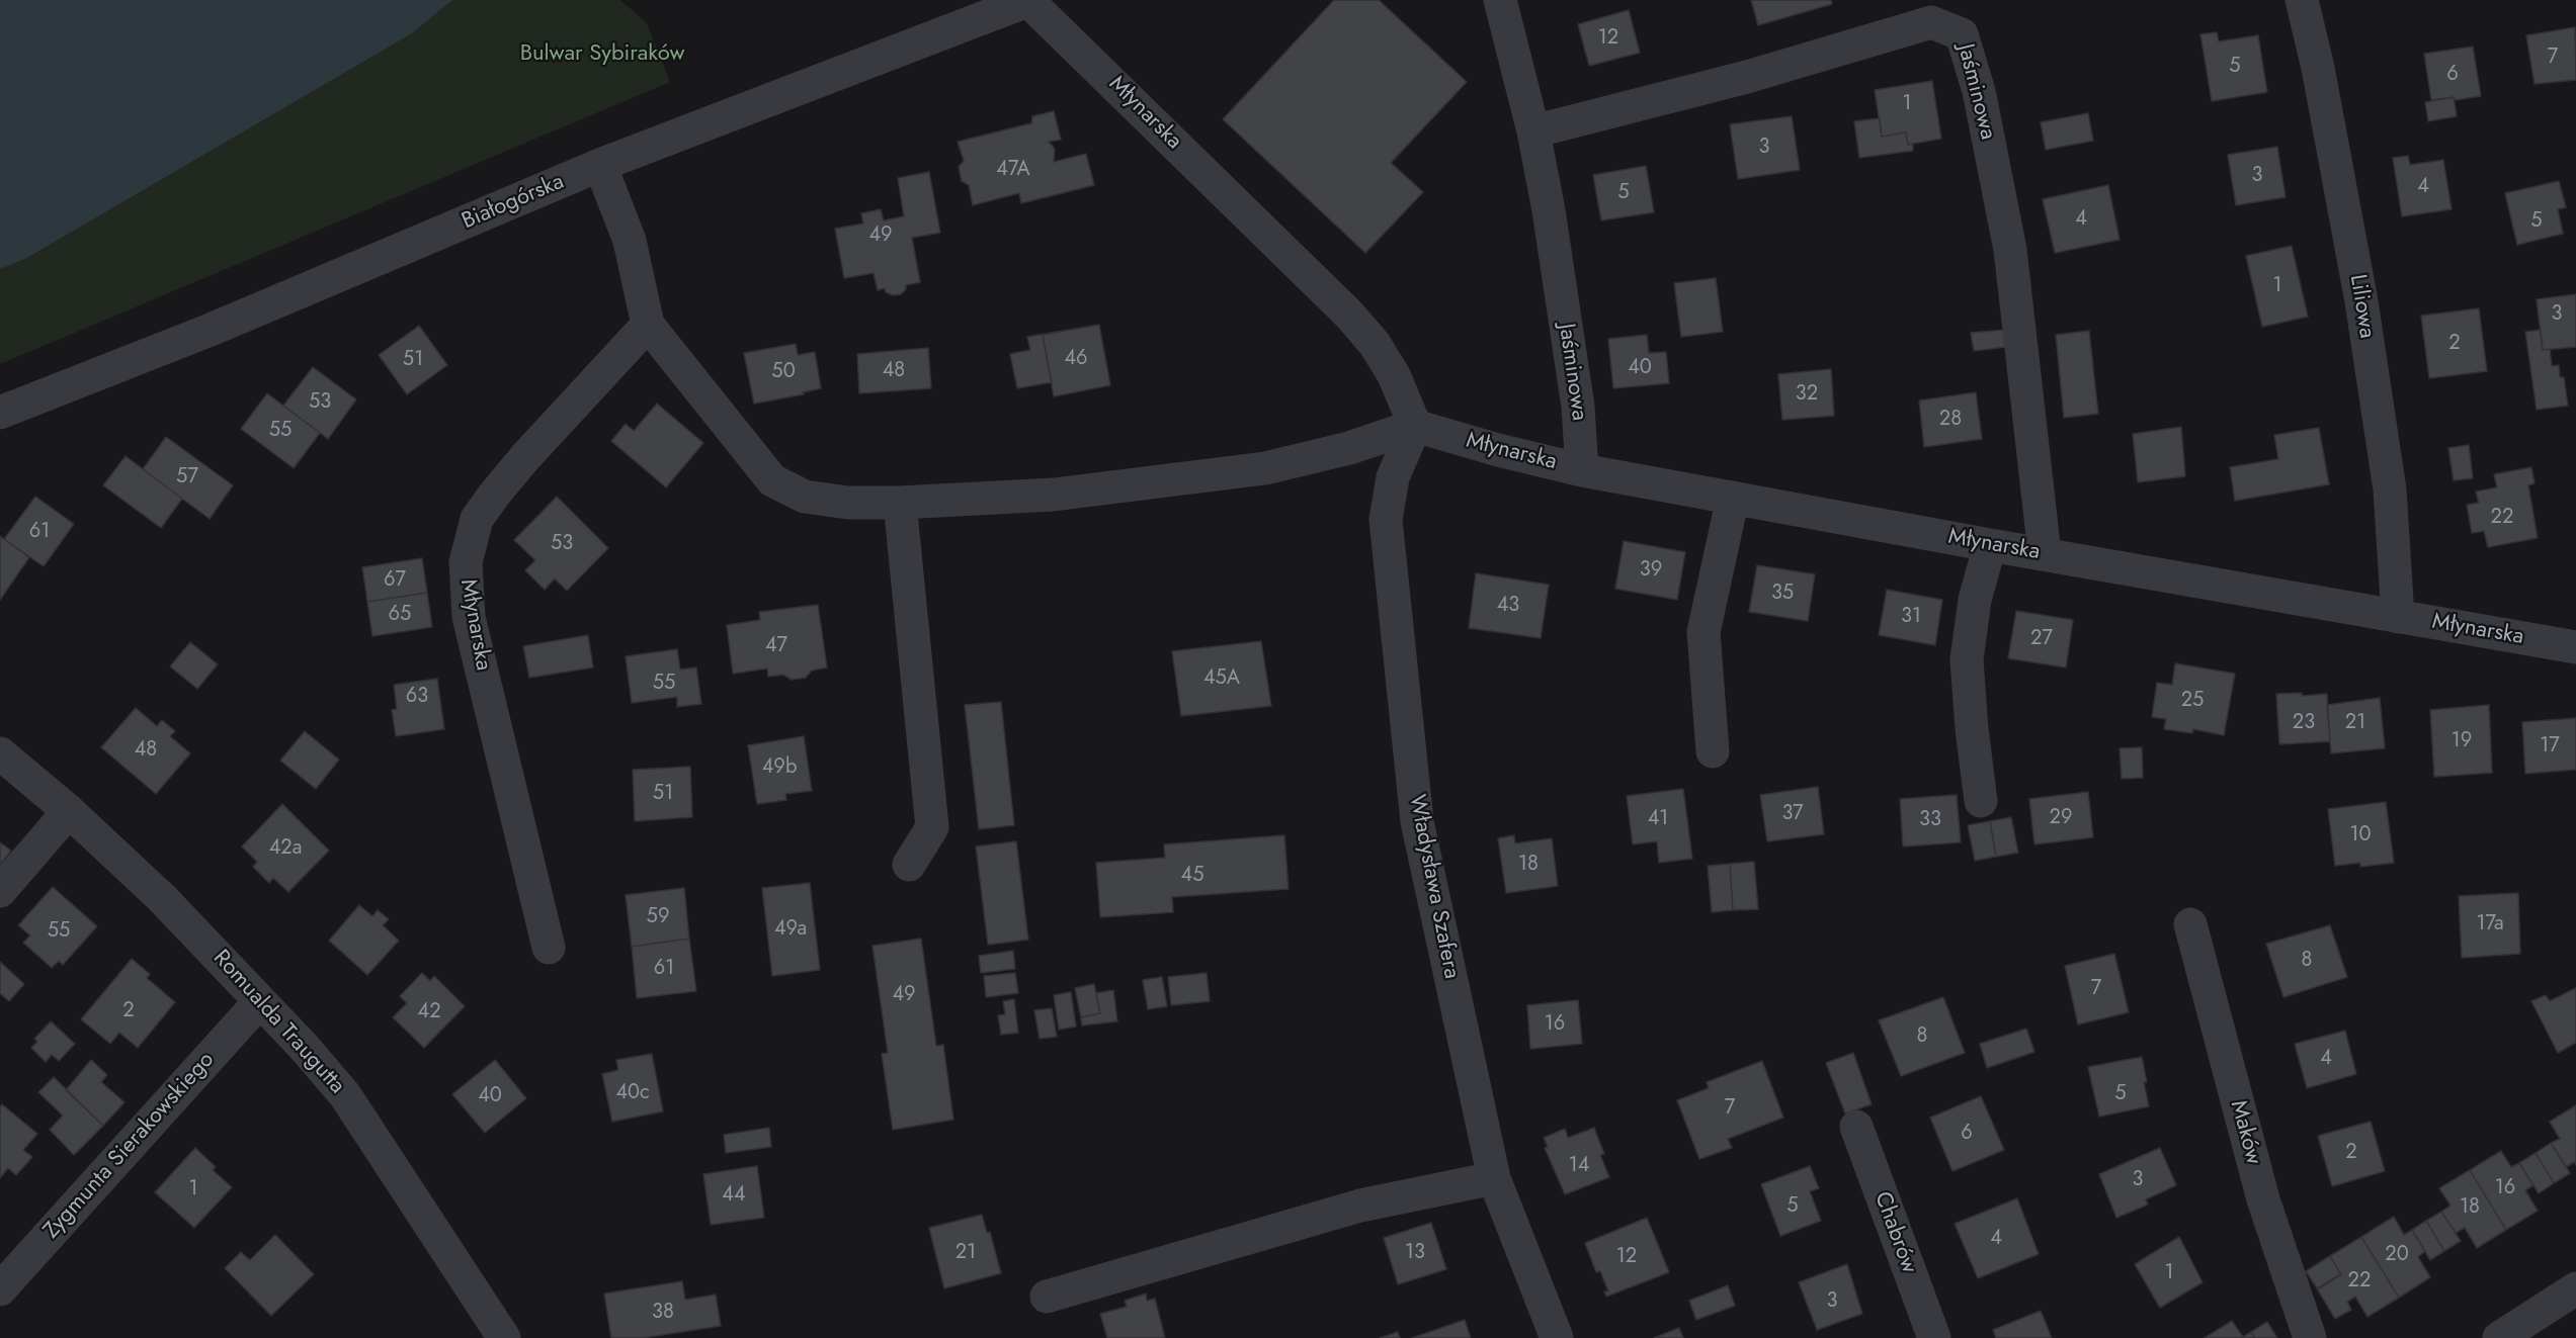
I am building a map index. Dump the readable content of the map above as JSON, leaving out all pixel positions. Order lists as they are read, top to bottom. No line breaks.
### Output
{"streets":{"street":["Jaśminowa","Młynarska","Białogórska","Liliowa","Władysława Szafera","Romualda Traugutta","Maków","Zygmunta Sierakowskiego","Chabrów"]},"crossings":[["Jaśminowa","Młynarska"],["Młynarska","Białogórska"],["Młynarska","Liliowa"],["Młynarska","Władysława Szafera"],["Romualda Traugutta","Zygmunta Sierakowskiego"]],"parks":["Bulwar Sybiraków"],"house_numbers":["12","7","5","6","1","3","47A","3","4","5","4","5","49","1","3","2","46","51","40","48","50","32","53","28","55","57","22","61","53","39","67","35","43","65","31","27","47","45A","55","63","25","23","21","19","17","48","49b","51","37","29","41","33","10","42a","18","45","59","17a","49a","55","8","61","7","49","2","42","16","8","4","40c","5","40","7","6","2","14","3","16","1","44","5","18","4","21","13","20","12","1","22","3","38"]}
